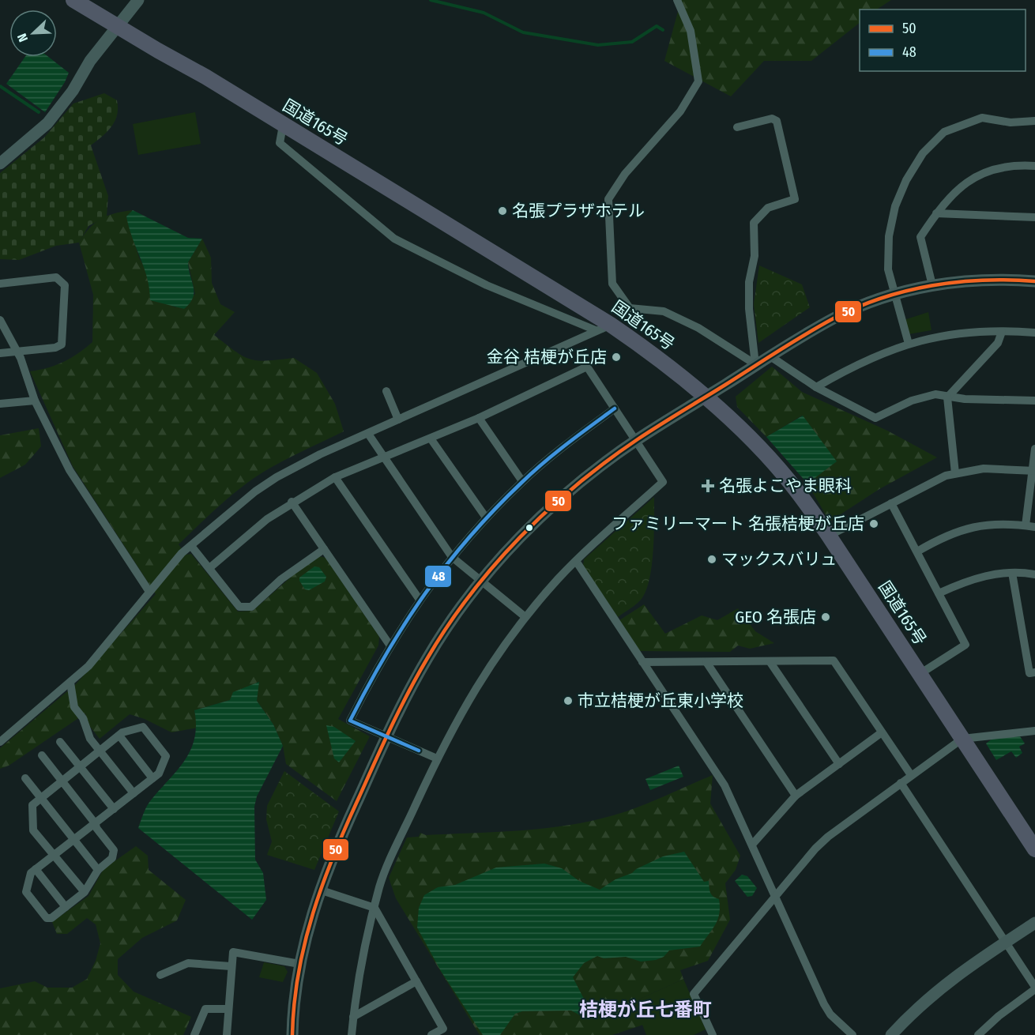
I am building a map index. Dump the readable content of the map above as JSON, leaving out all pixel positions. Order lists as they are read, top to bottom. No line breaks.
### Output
{"streets":{"highway":["国道165号"]},"districts":["桔梗が丘七番町"],"places":{"other":["名張プラザホテル","金谷 桔梗が丘店","ファミリーマート 名張桔梗が丘店","マックスバリュ","GEO 名張店","市立桔梗が丘東小学校"],"health":["名張よこやま眼科"]},"lines":["transit line 50","transit line 48"],"legend":["50","48"],"north":"bottom left"}
